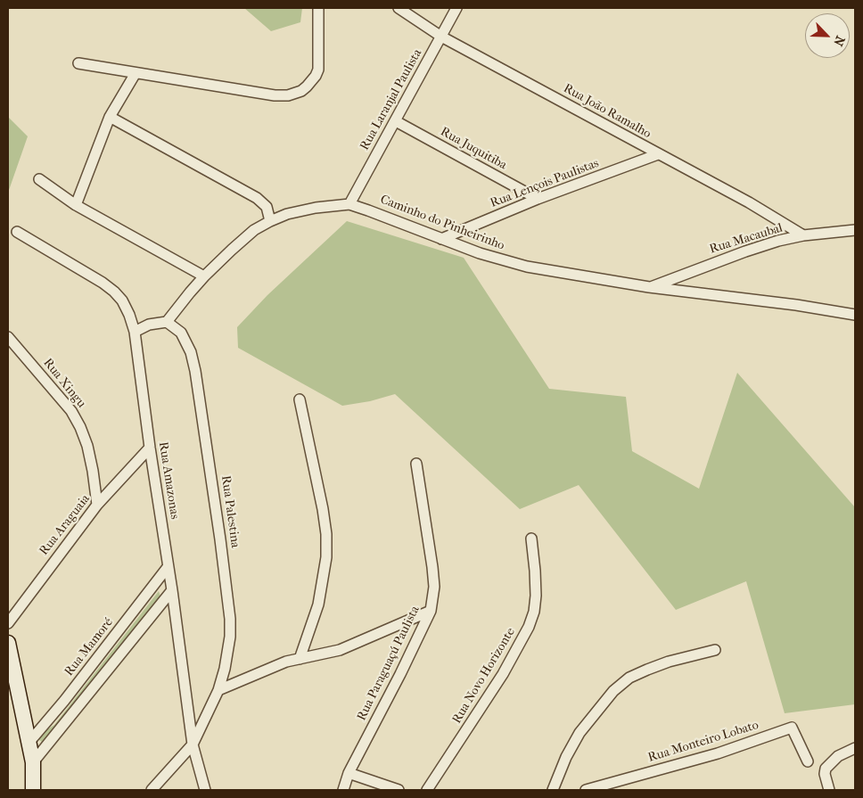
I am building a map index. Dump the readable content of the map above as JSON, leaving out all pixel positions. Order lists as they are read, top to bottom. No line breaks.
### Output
{"streets":{"street":["Rua Laranjal Paulista","Rua João Ramalho","Rua Juquitiba","Rua Lençois Paulistas","Caminho do Pinheirinho","Rua Macaubal","Rua Xingu","Rua Amazonas","Rua Palestina","Rua Araguaia","Rua Mamoré","Rua Paraguaçú Paulista","Rua Novo Horizonte","Rua Monteiro Lobato"]},"crossings":[["Rua Laranjal Paulista","Rua João Ramalho"],["Rua Laranjal Paulista","Rua Juquitiba"],["Rua Laranjal Paulista","Caminho do Pinheirinho"],["Rua João Ramalho","Rua Lençois Paulistas"],["Rua João Ramalho","Rua Macaubal"],["Rua Juquitiba","Rua Lençois Paulistas"],["Rua Lençois Paulistas","Caminho do Pinheirinho"],["Caminho do Pinheirinho","Rua Macaubal"],["Caminho do Pinheirinho","Rua Palestina"],["Rua Xingu","Rua Araguaia"],["Rua Amazonas","Rua Palestina"],["Rua Amazonas","Rua Araguaia"],["Rua Amazonas","Rua Mamoré"]],"north":"bottom right"}
